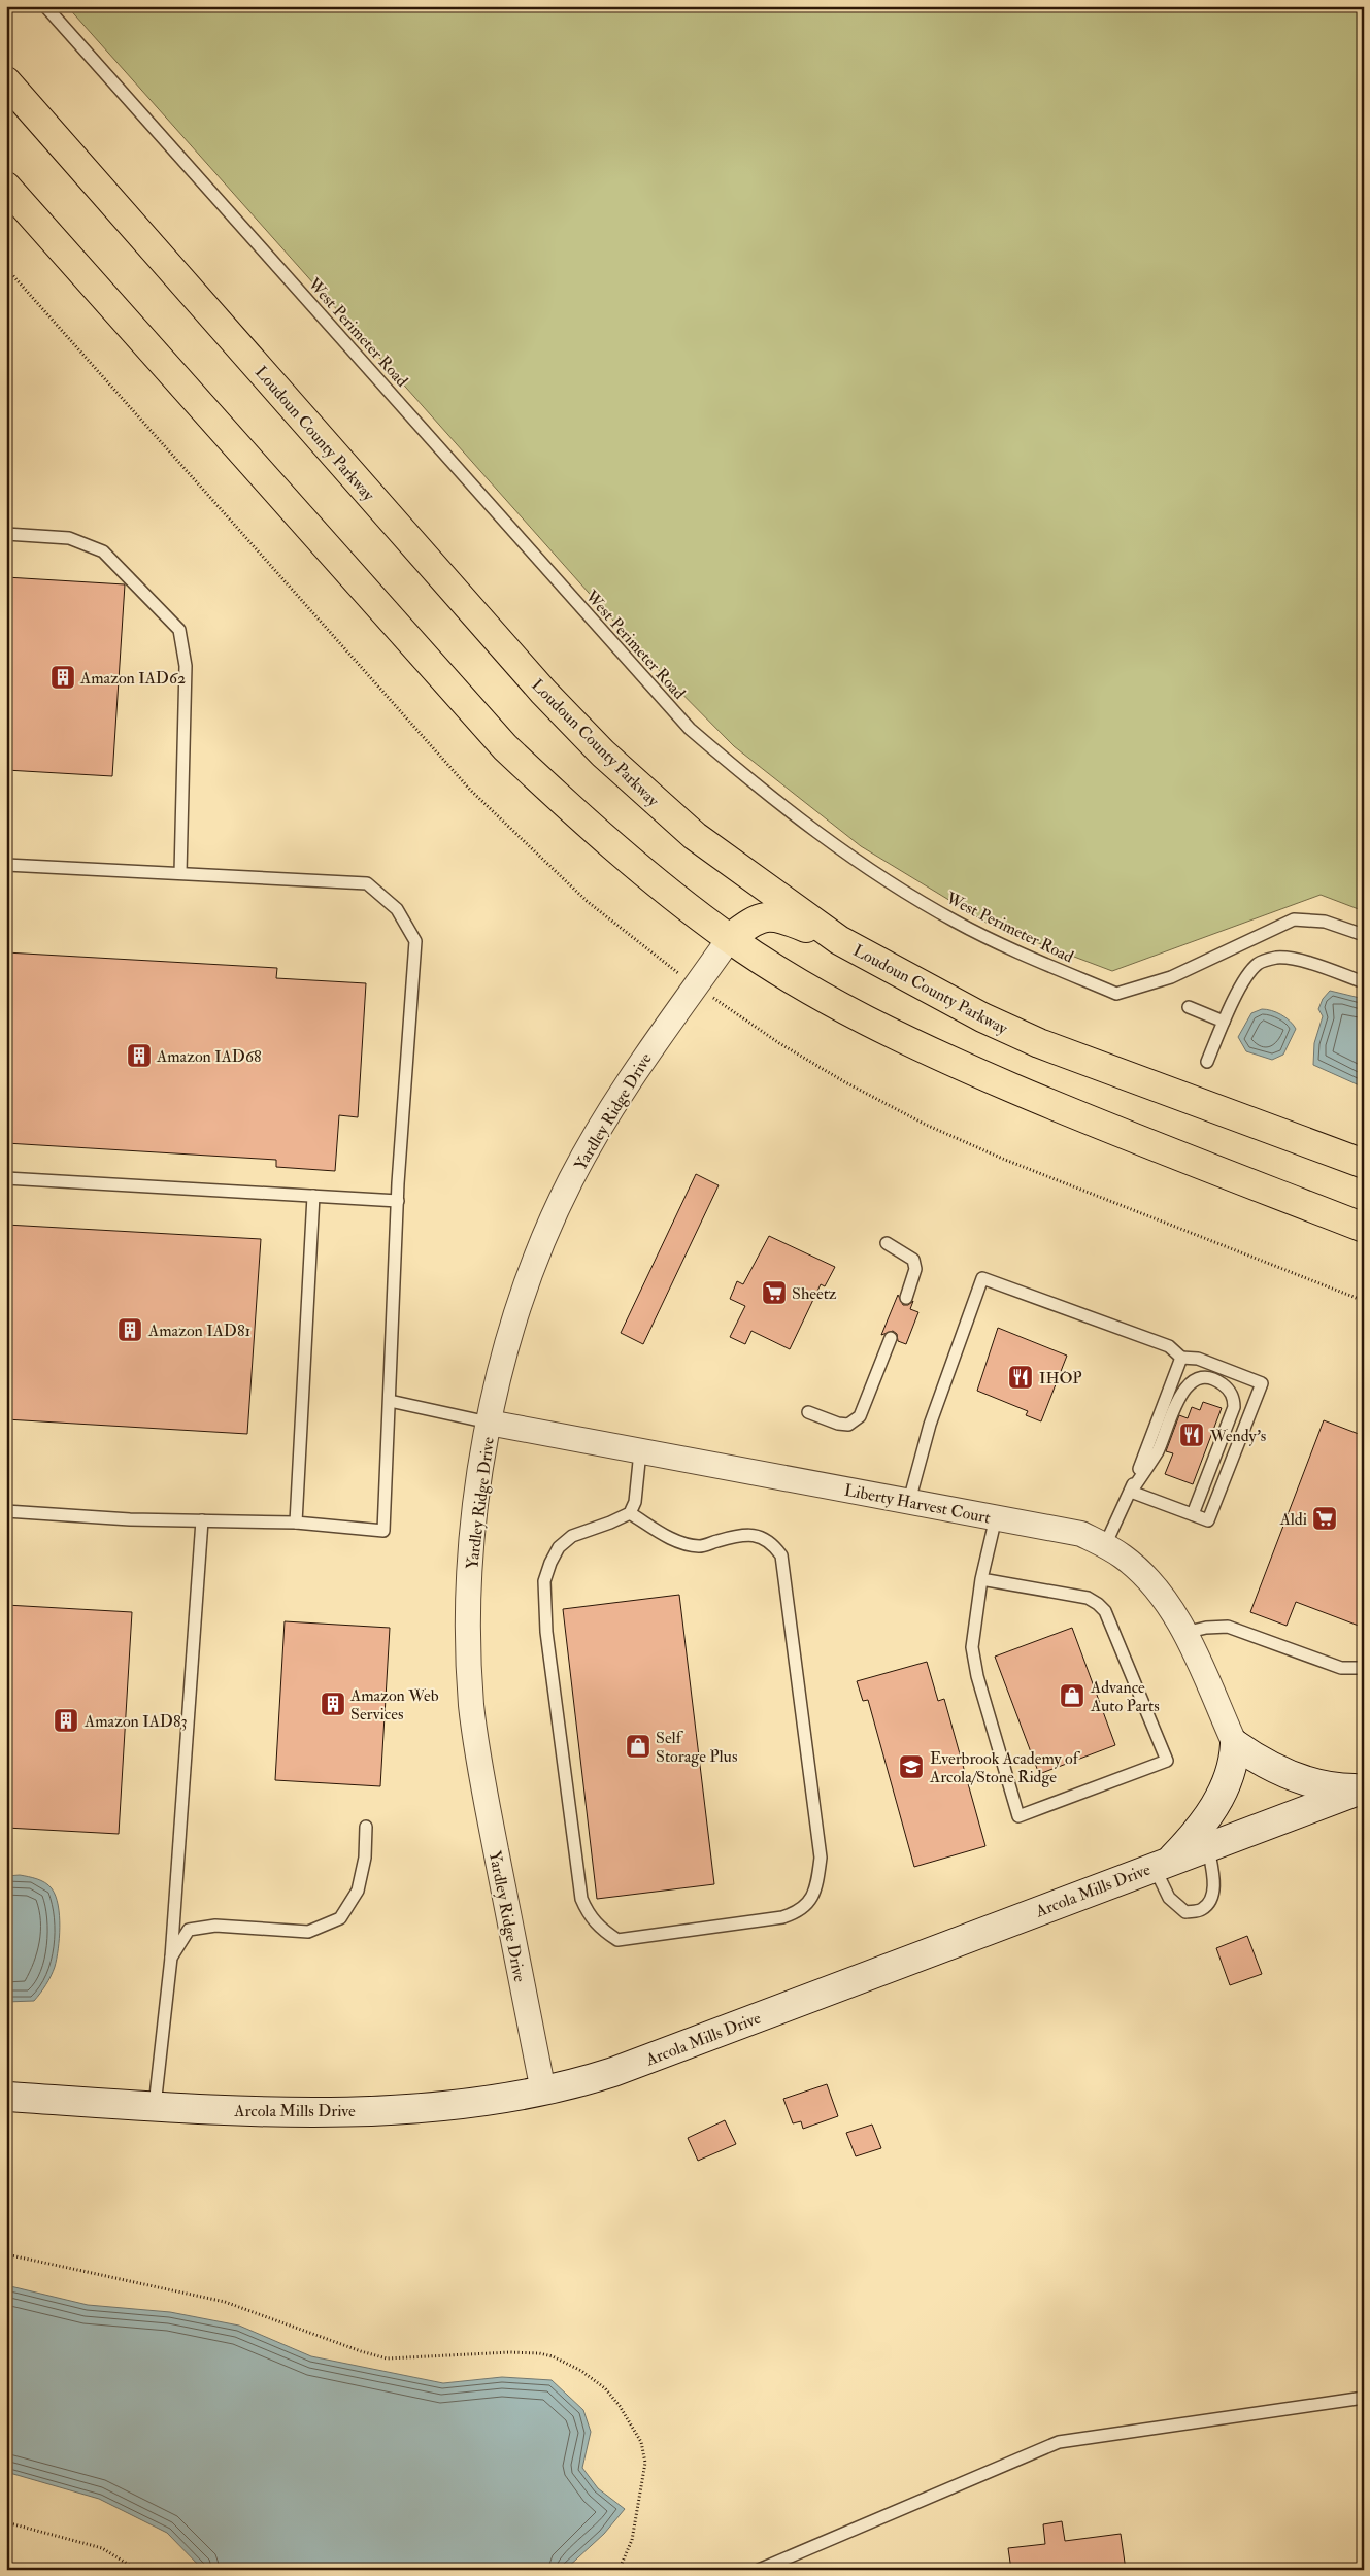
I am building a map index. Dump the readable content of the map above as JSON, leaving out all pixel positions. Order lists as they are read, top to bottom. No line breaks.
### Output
{"streets":{"main road":["Loudoun County Parkway"],"street":["Yardley Ridge Drive","Liberty Harvest Court","Arcola Mills Drive"],"lane":["West Perimeter Road"]},"crossings":[["Yardley Ridge Drive","Liberty Harvest Court"],["Yardley Ridge Drive","Arcola Mills Drive"]],"places":{"building":["Amazon IAD62","Amazon IAD68","Amazon IAD81","Amazon Web Services","Amazon IAD83"],"supermarket":["Sheetz","Aldi"],"restaurant":["IHOP","Wendy's"],"shop":["Advance Auto Parts","Self Storage Plus"],"school or university":["Everbrook Academy of Arcola/Stone Ridge"]}}
